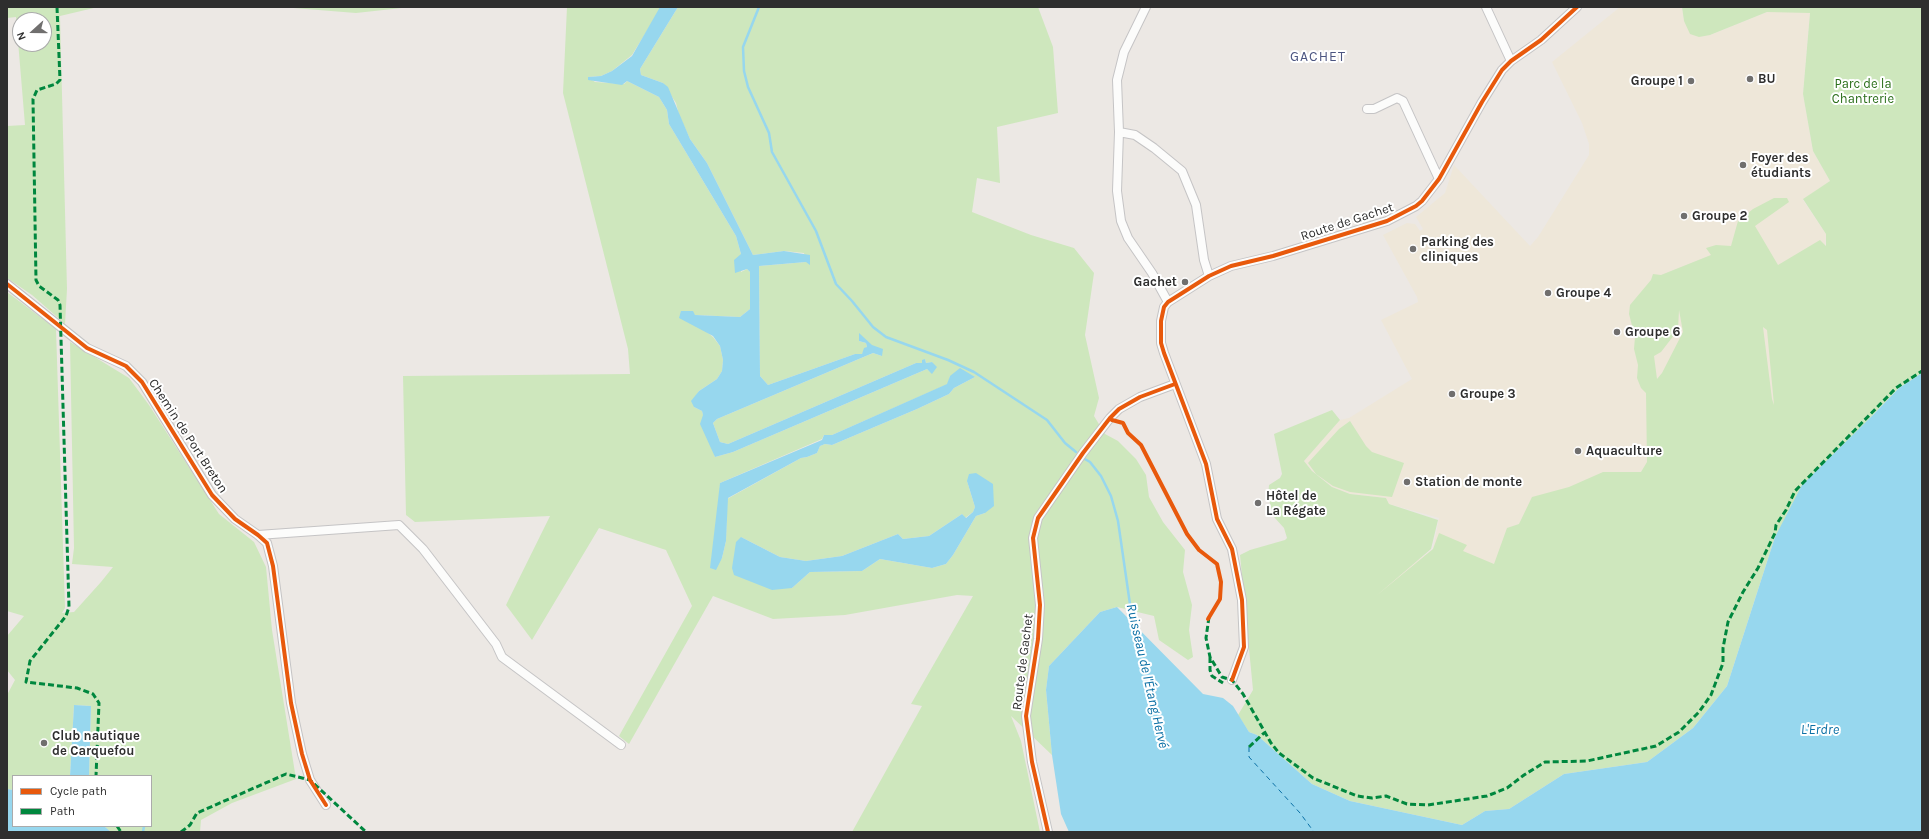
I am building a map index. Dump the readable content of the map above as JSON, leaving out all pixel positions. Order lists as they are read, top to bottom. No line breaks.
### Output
{"streets":{"street":["Route de Gachet","Chemin de Port Breton"]},"districts":["GACHET"],"water":["Ruisseau de l'Étang Hervé","L'Erdre"],"parks":["Parc de la Chantrerie"],"places":["BU","Groupe 1","Foyer des étudiants","Groupe 2","Parking des cliniques","Gachet","Groupe 4","Groupe 6","Groupe 3","Aquaculture","Station de monte","Hôtel de La Régate","Club nautique de Carquefou"],"legend":["Cycle path","Path"],"north":"left"}
